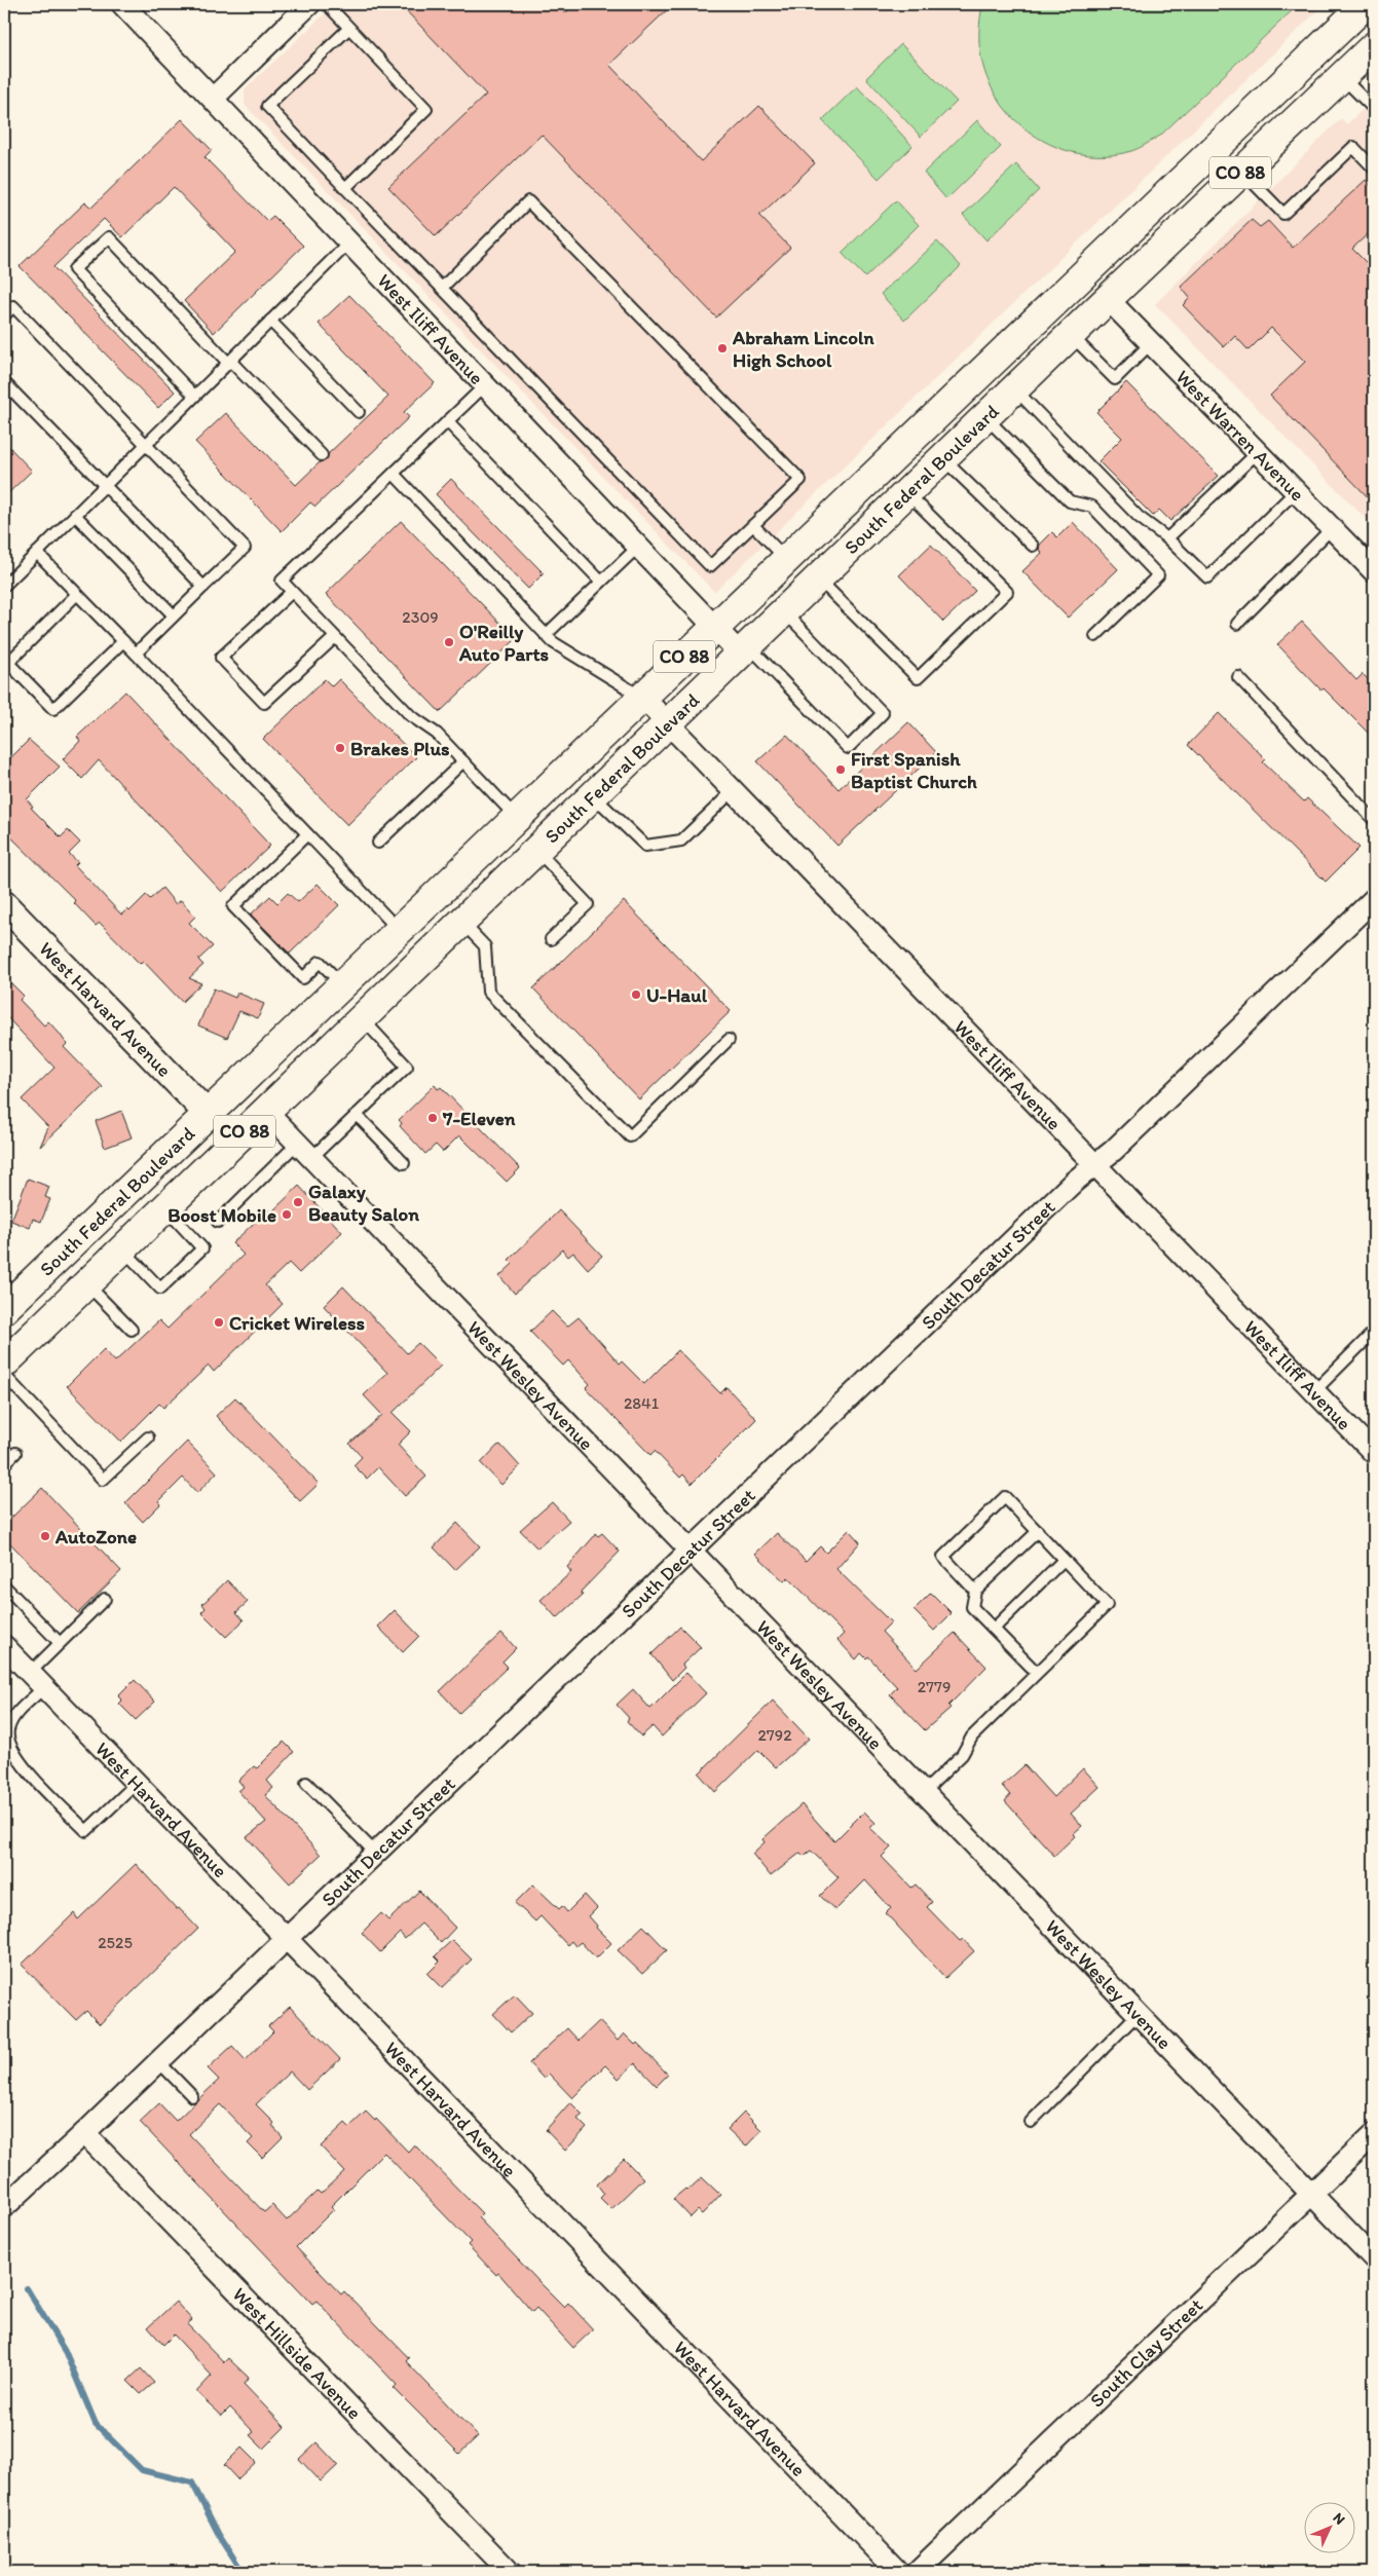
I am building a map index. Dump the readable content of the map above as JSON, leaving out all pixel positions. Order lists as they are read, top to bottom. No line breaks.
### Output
{"streets":{"main road":["CO 88","South Federal Boulevard"],"street":["West Iliff Avenue","West Warren Avenue","West Harvard Avenue","South Decatur Street","West Wesley Avenue","West Hillside Avenue","South Clay Street"]},"crossings":[["West Iliff Avenue","South Federal Boulevard"],["West Iliff Avenue","South Decatur Street"],["West Warren Avenue","South Federal Boulevard"],["South Federal Boulevard","West Harvard Avenue"],["South Federal Boulevard","West Wesley Avenue"],["West Harvard Avenue","South Decatur Street"],["South Decatur Street","West Wesley Avenue"],["South Decatur Street","West Hillside Avenue"],["West Wesley Avenue","South Clay Street"]],"places":["Abraham Lincoln High School","O'Reilly Auto Parts","Brakes Plus","First Spanish Baptist Church","U-Haul","7-Eleven","Galaxy Beauty Salon","Boost Mobile","Cricket Wireless","AutoZone"],"house_numbers":["2309","2841","2779","2792","2525"],"north":"top right"}
